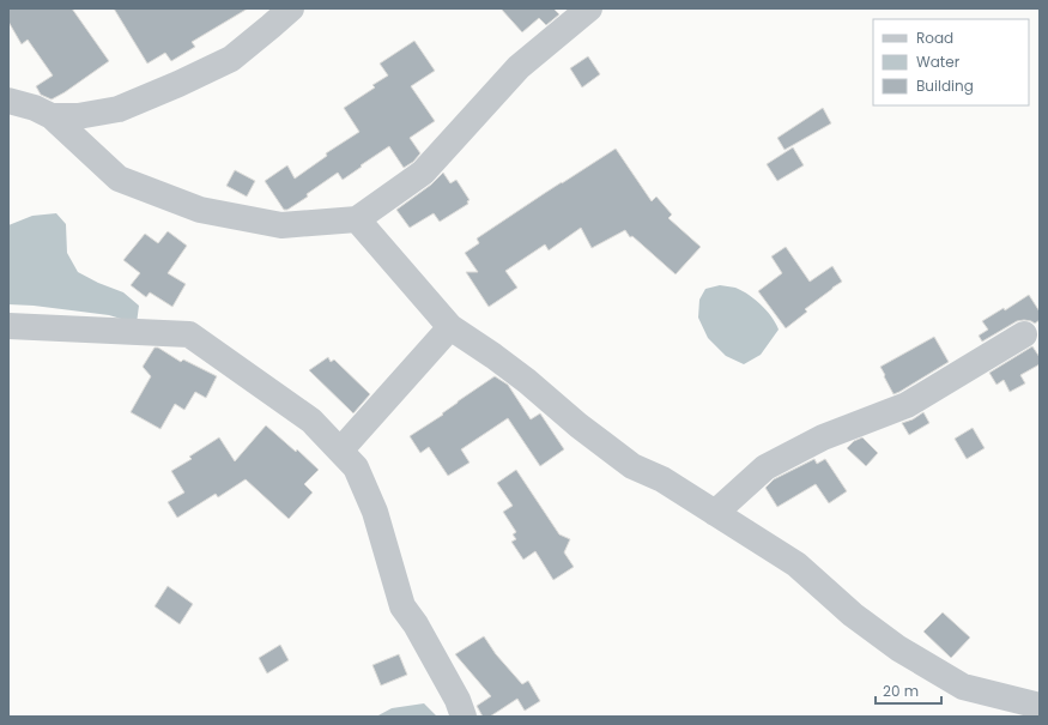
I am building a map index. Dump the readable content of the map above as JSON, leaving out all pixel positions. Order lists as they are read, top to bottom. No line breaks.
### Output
{"legend":["Road","Water","Building"],"scale_bar":"20 m"}
